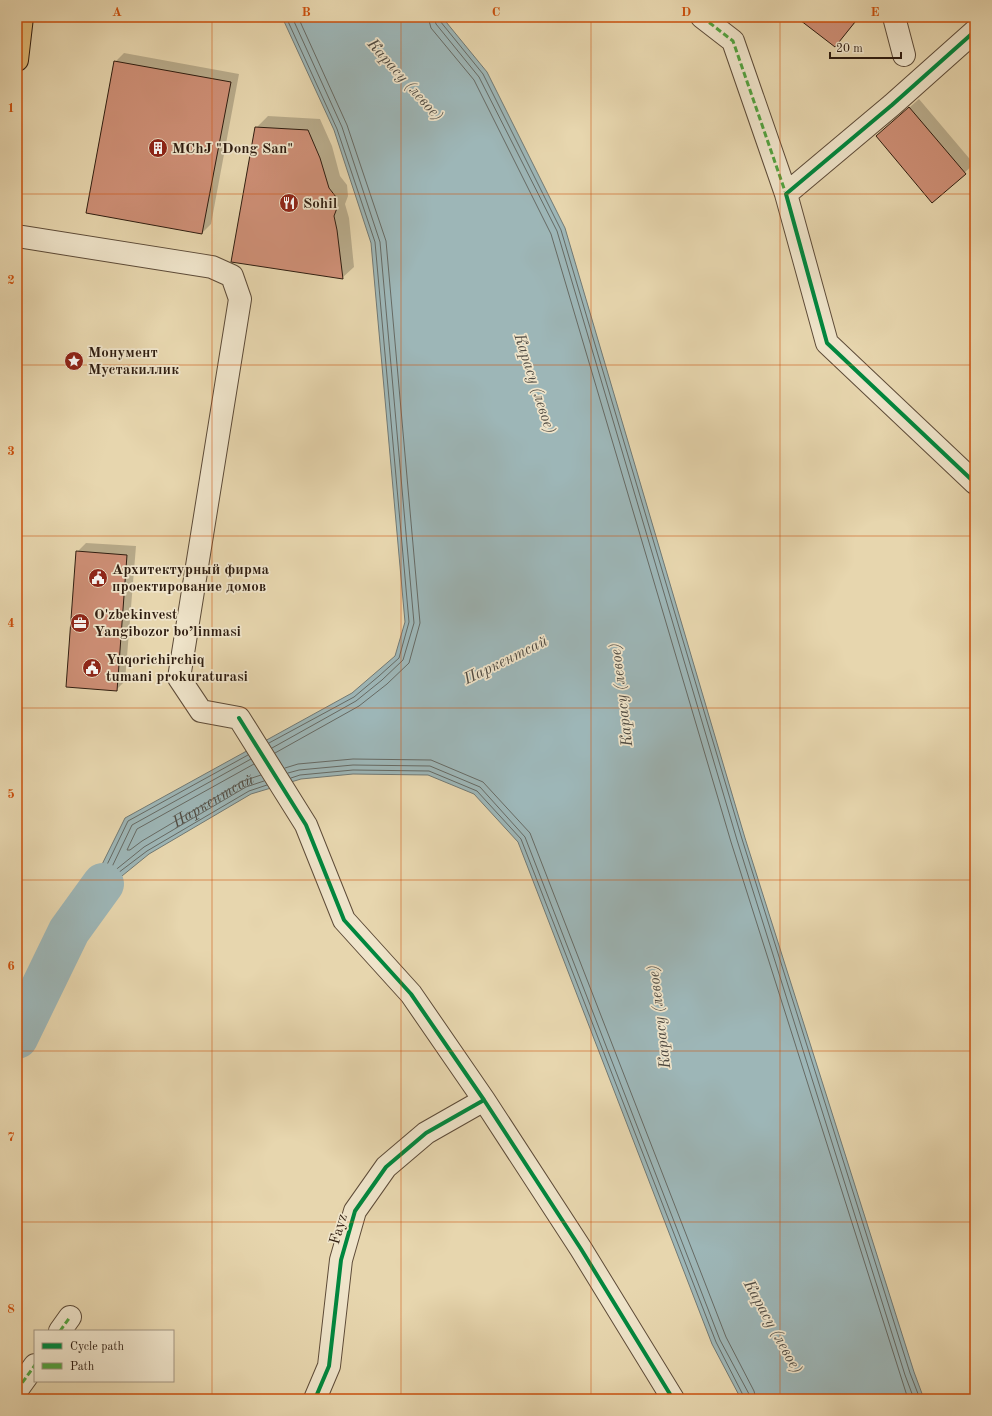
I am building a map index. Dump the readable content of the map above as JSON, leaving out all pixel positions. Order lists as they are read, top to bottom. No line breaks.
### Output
{"streets":{"street":["Fayz"]},"water":["Карасу (левое)","Паркентсай"],"places":{"building":["MChJ \"Dong San\""],"restaurant":["Sohil"],"place":["Монумент Мустакиллик"],"public building":["Архитектурный фирма проектирование домов","Yuqorichirchiq tumani prokuraturasi"],"office":["O'zbekinvest Yangibozor bo’linmasi"]},"legend":["Cycle path","Path"],"scale_bar":"20 m","grid":{"columns":["A","B","C","D","E"],"rows":["1","2","3","4","5","6","7","8"]}}
